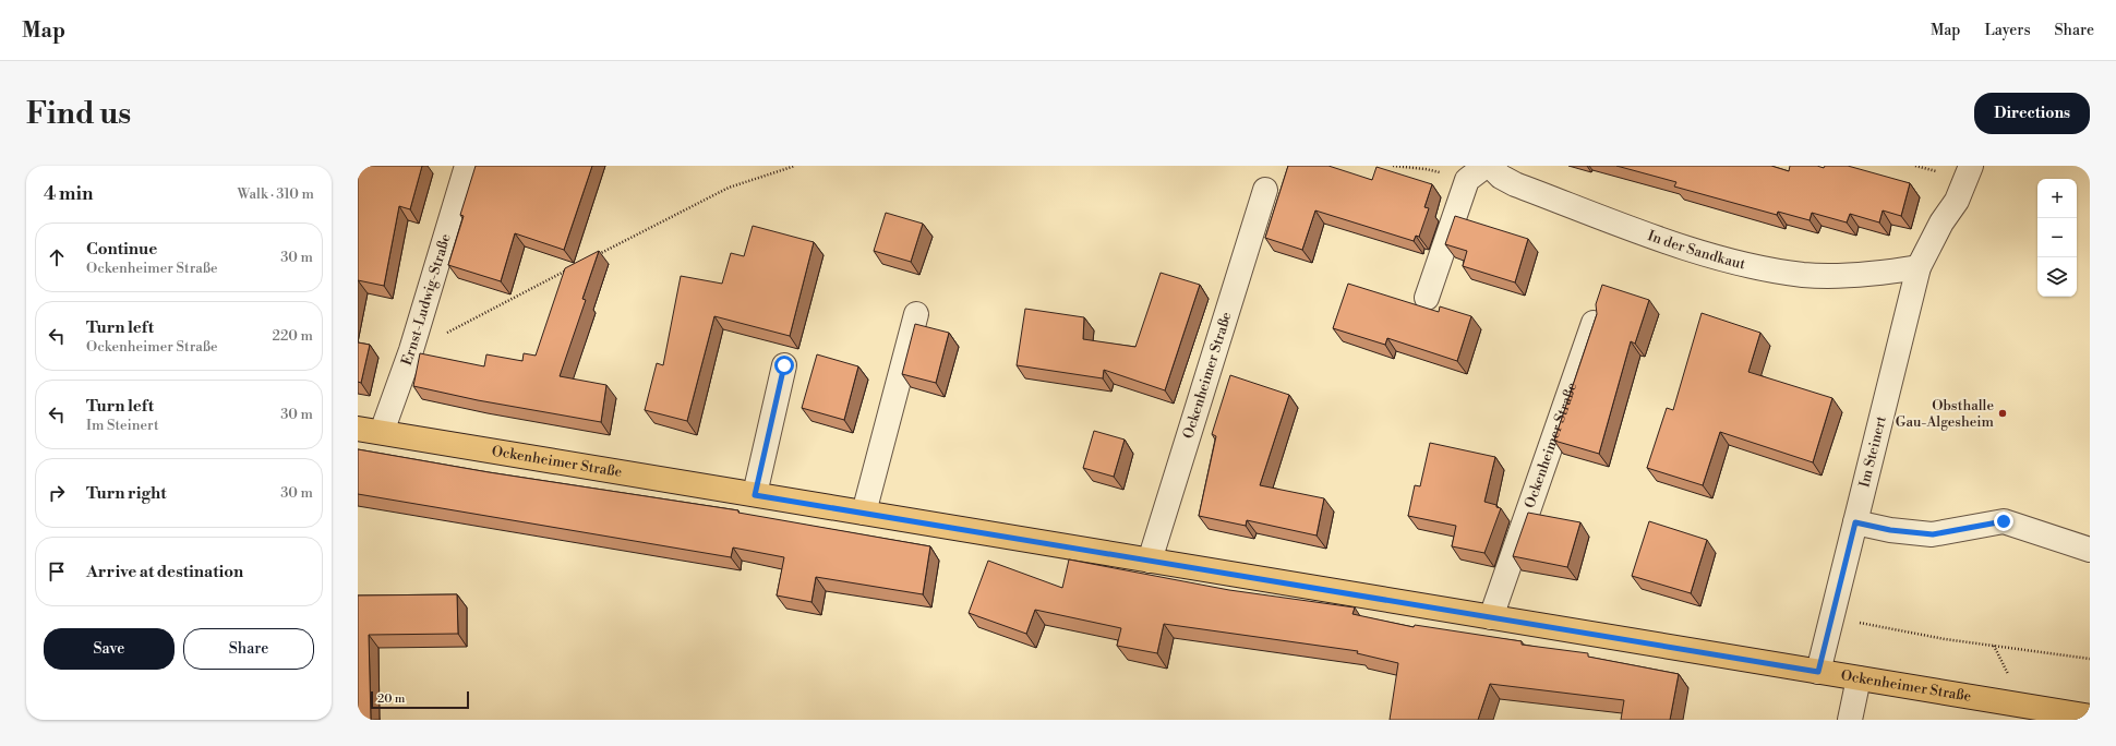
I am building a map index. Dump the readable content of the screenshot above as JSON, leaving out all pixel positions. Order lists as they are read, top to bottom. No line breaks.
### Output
{"streets":{"main road":["Ockenheimer Straße"],"street":["In der Sandkaut","Ernst-Ludwig-Straße","Im Steinert"]},"crossings":[["In der Sandkaut","Im Steinert"],["Ernst-Ludwig-Straße","Ockenheimer Straße"],["Ockenheimer Straße","Im Steinert"]],"places":["Obsthalle Gau-Algesheim"],"scale_bar":"20 m","page":{"header":"Map","nav":["Map","Layers","Share"],"buttons":["Directions",["Save","Share"]],"title":"Find us","heading":["4 min","Walk · 310 m"],"map_buttons":["+","−"],"list":[["Continue","Ockenheimer Straße","30 m"],["Turn left","Ockenheimer Straße","220 m"],["Turn left","Im Steinert","30 m"],["Turn right","30 m"],"Arrive at destination"],"scale":"20 m"}}
